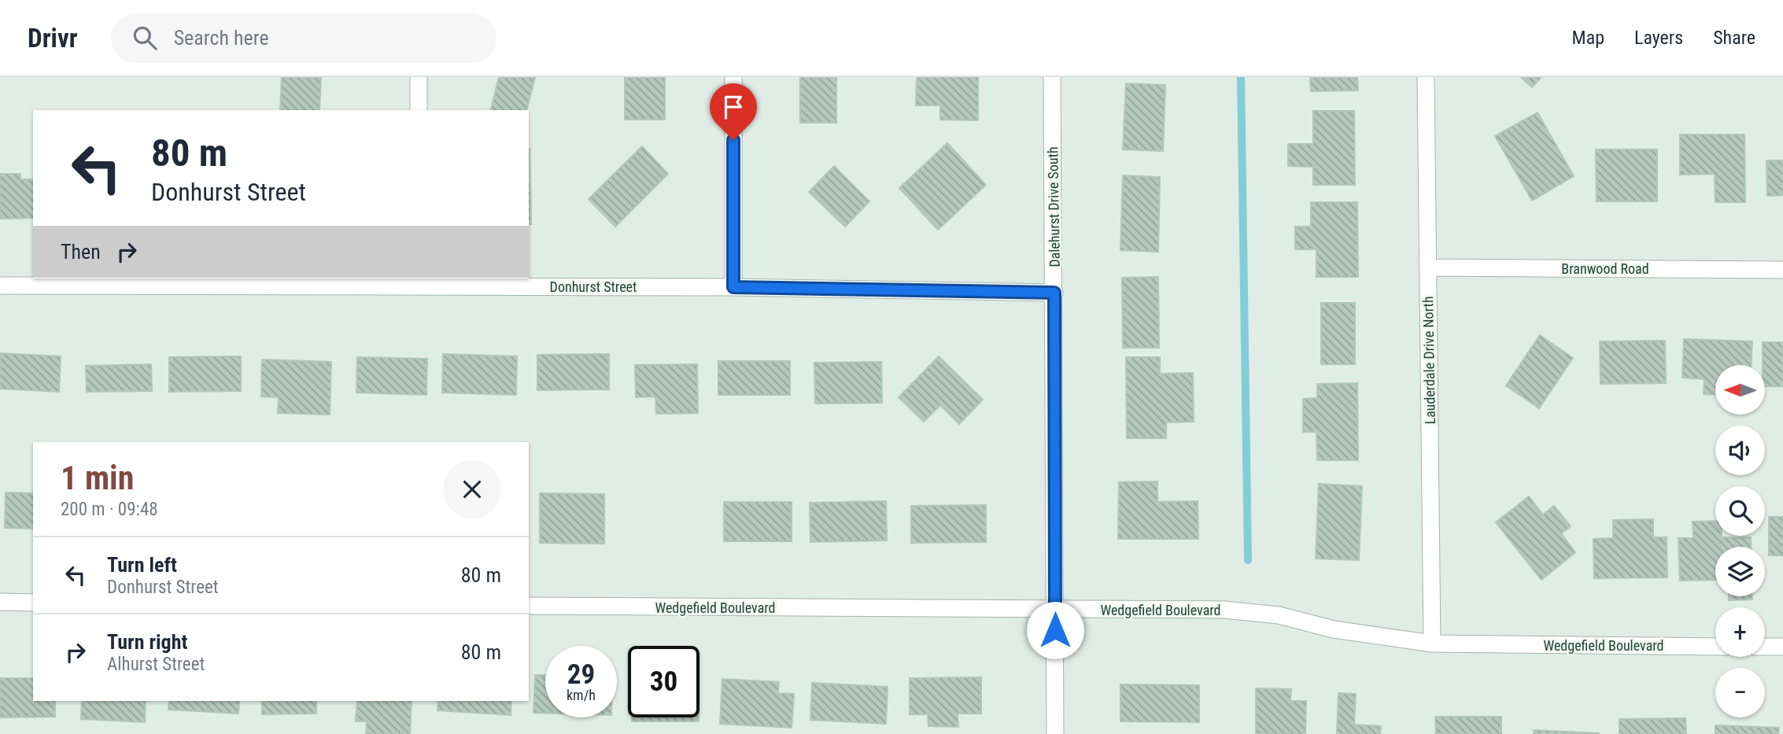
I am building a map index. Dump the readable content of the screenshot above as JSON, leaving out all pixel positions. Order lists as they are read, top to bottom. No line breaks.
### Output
{"streets":{"street":["Dalehurst Drive South","Branwood Road","Donhurst Street","Lauderdale Drive North","Wedgefield Boulevard"]},"crossings":[["Dalehurst Drive South","Donhurst Street"],["Dalehurst Drive South","Wedgefield Boulevard"],["Branwood Road","Lauderdale Drive North"],["Lauderdale Drive North","Wedgefield Boulevard"]],"north":"left","page":{"header":"Drivr","search":"Search here","nav":["Map","Layers","Share"],"turn":["80 m","Donhurst Street"],"then":"Then","map_buttons":["+","−"],"heading":["1 min","200 m · 09:48"],"list":[{"name":"Turn left","note":"Donhurst Street","value":"80 m"},{"name":"Turn right","note":"Alhurst Street","value":"80 m"}],"speed":"29 km/h","limit":"30"}}
